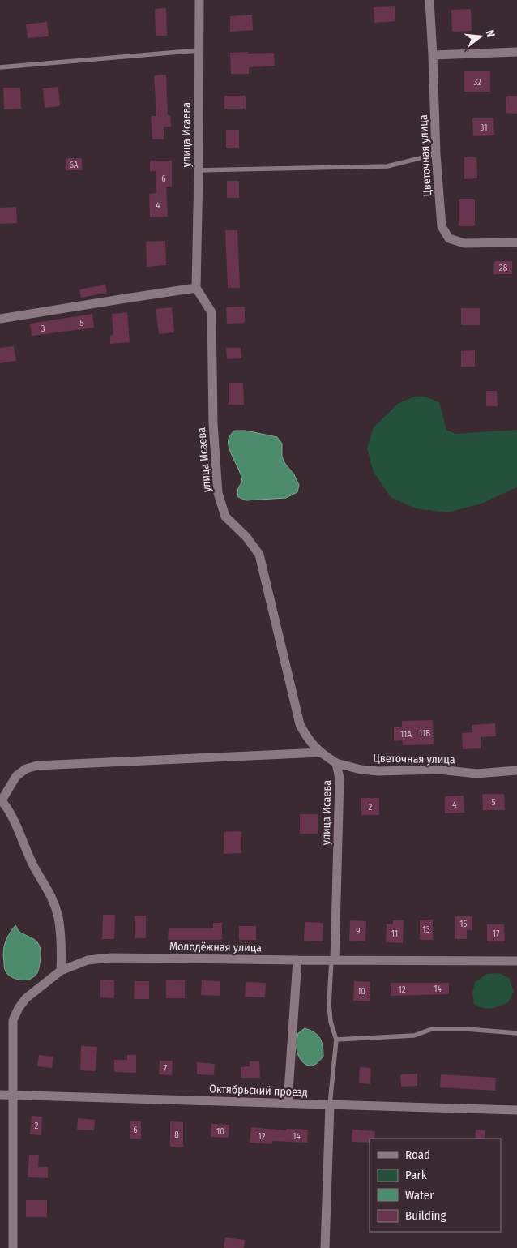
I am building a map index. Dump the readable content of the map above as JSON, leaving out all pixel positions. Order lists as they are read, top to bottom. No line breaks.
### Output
{"streets":{"street":["улица Исаева","Цветочная улица","Молодёжная улица","Октябрьский проезд"]},"crossings":[["улица Исаева","Цветочная улица"],["улица Исаева","Молодёжная улица"],["Молодёжная улица","Октябрьский проезд"]],"house_numbers":["32","31","6А","6","4","28","5","3","11Б","11А","5","4","2","15","13","9","11","17","14","12","10","7","2","6","10","8","12","14"],"legend":["Road","Park","Water","Building"],"north":"right"}
